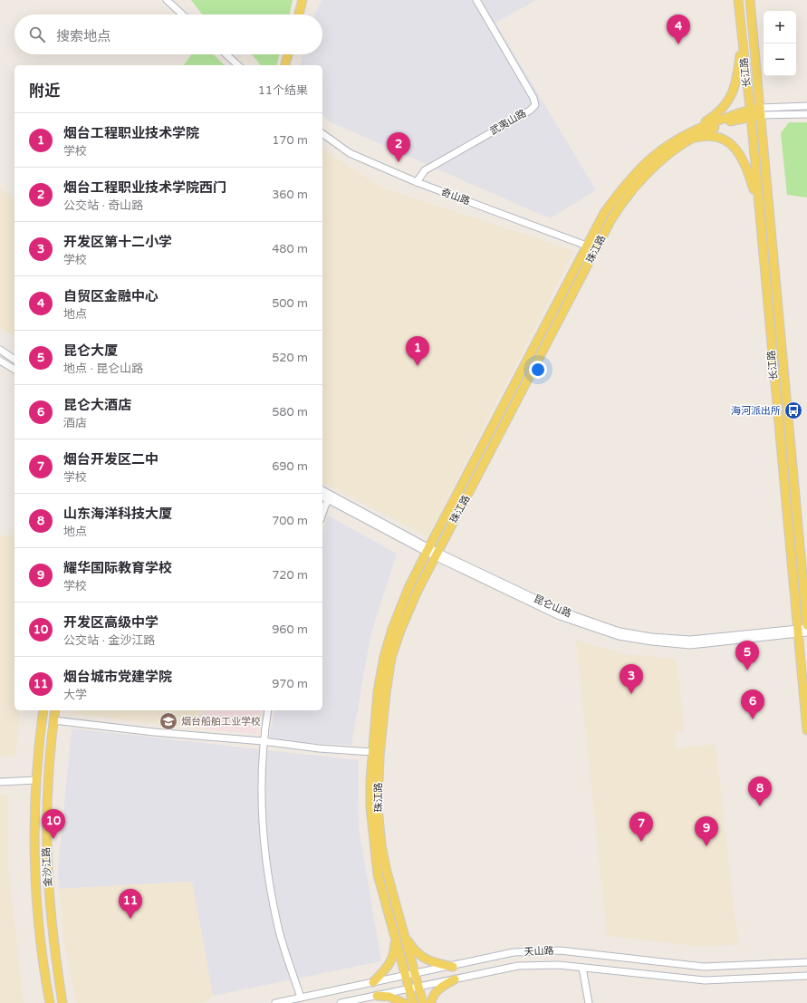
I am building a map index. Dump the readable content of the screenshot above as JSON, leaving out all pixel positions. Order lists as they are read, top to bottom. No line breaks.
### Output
{"streets":{"main road":["长江路","珠江路","金沙江路"],"street":["武夷山路","奇山路","昆仑山路","天山路"]},"crossings":[["长江路","珠江路"],["长江路","昆仑山路"],["武夷山路","奇山路"],["奇山路","珠江路"],["珠江路","昆仑山路"],["珠江路","天山路"]],"places":{"bus stop":["海河派出所"],"school or university":["烟台船舶工业学校"]},"page":{"map_buttons":["+","−"],"pins":["4","2","1","5","3","6","8","10","7","9","11"],"search":"搜索地点","heading":["附近","11个结果"],"list":[{"mark":"1","name":"烟台工程职业技术学院","note":"学校","value":"170 m"},{"mark":"2","name":"烟台工程职业技术学院西门","note":"公交站 · 奇山路","value":"360 m"},{"mark":"3","name":"开发区第十二小学","note":"学校","value":"480 m"},{"mark":"4","name":"自贸区金融中心","note":"地点","value":"500 m"},{"mark":"5","name":"昆仑大厦","note":"地点 · 昆仑山路","value":"520 m"},{"mark":"6","name":"昆仑大酒店","note":"酒店","value":"580 m"},{"mark":"7","name":"烟台开发区二中","note":"学校","value":"690 m"},{"mark":"8","name":"山东海洋科技大厦","note":"地点","value":"700 m"},{"mark":"9","name":"耀华国际教育学校","note":"学校","value":"720 m"},{"mark":"10","name":"开发区高级中学","note":"公交站 · 金沙江路","value":"960 m"},{"mark":"11","name":"烟台城市党建学院","note":"大学","value":"970 m"}]}}
